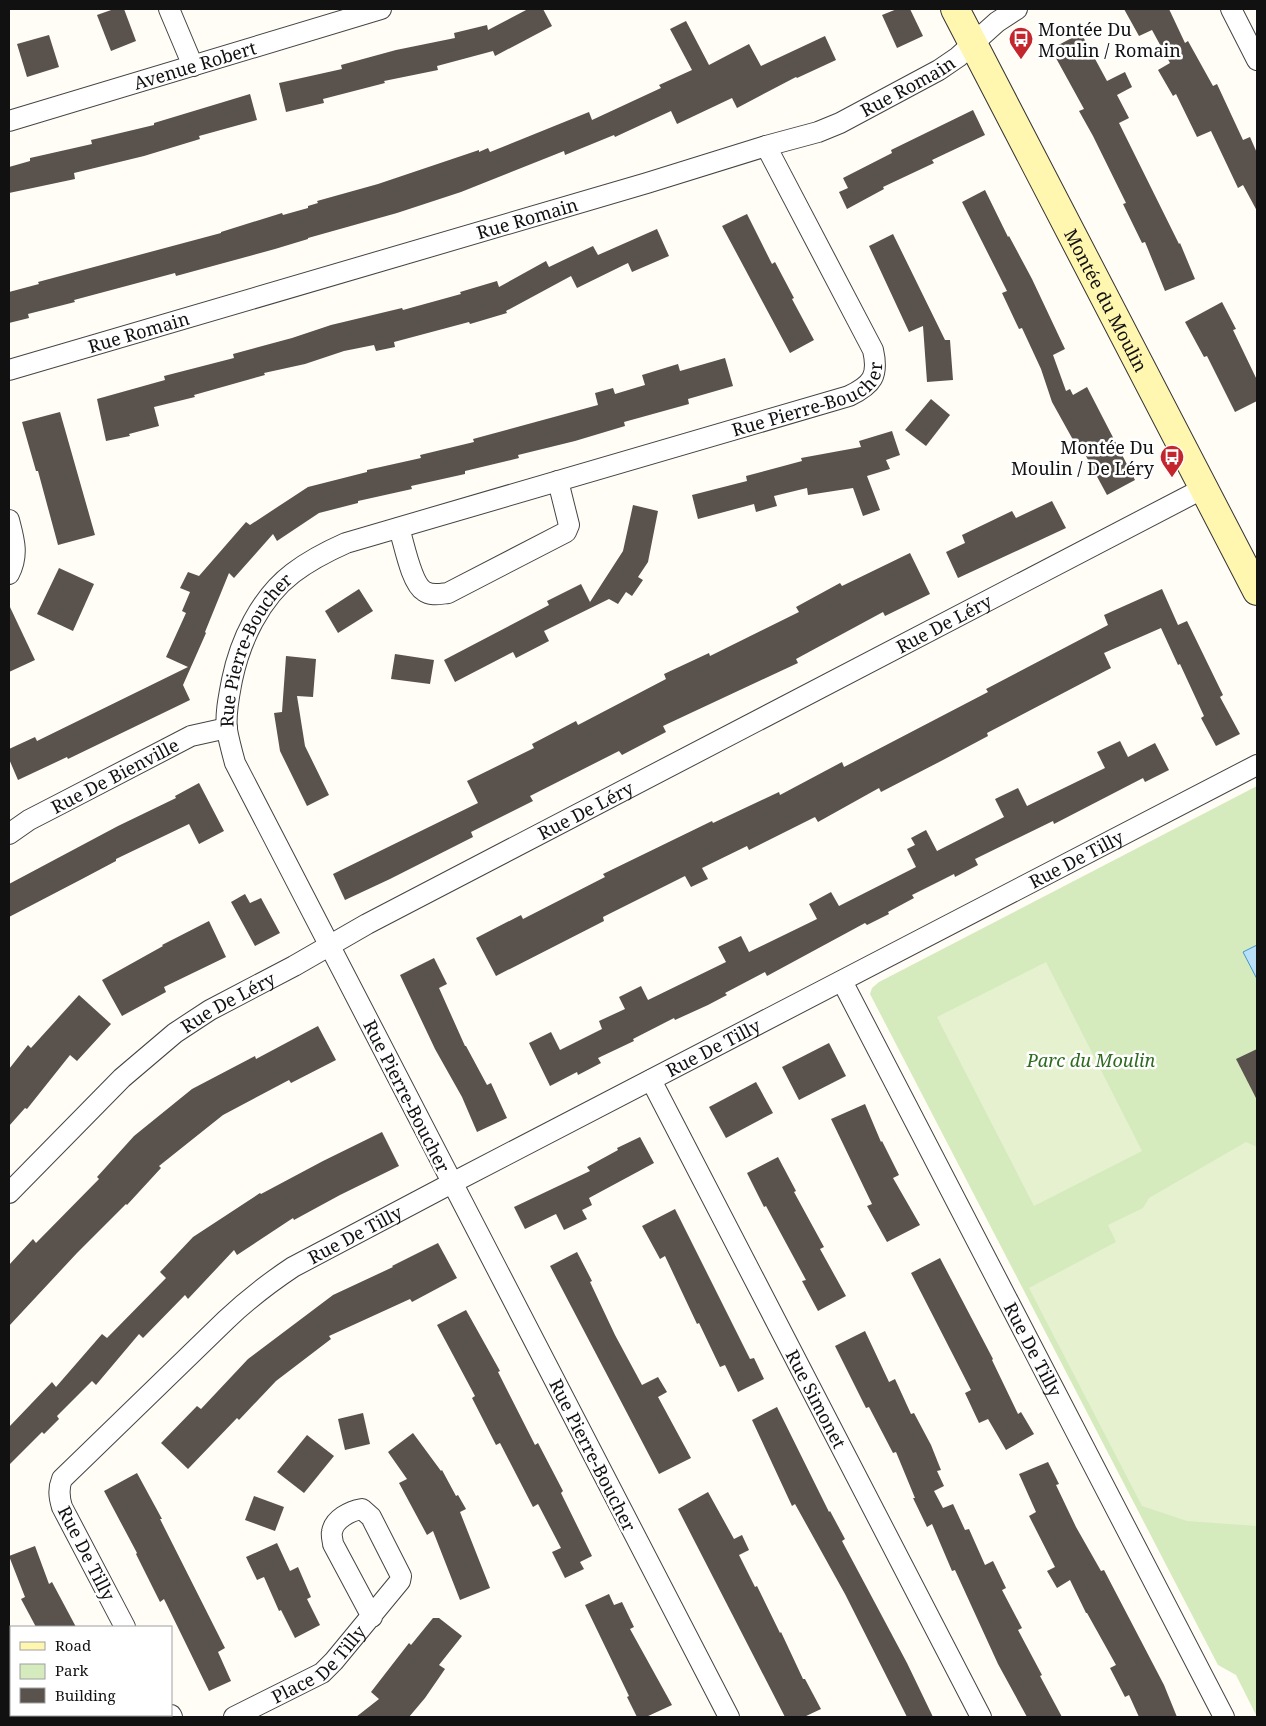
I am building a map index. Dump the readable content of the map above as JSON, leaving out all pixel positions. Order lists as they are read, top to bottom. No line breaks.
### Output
{"streets":{"street":["Avenue Robert","Rue Romain","Montée du Moulin","Rue Pierre-Boucher","Rue De Léry","Rue De Bienville","Rue De Tilly","Rue Simonet","Place De Tilly"]},"crossings":[["Rue Romain","Montée du Moulin"],["Rue Romain","Rue Pierre-Boucher"],["Montée du Moulin","Rue De Léry"],["Rue Pierre-Boucher","Rue De Léry"],["Rue Pierre-Boucher","Rue De Bienville"],["Rue Pierre-Boucher","Rue De Tilly"],["Rue De Tilly","Rue Simonet"]],"parks":["Parc du Moulin"],"places":{"bus stop":["Montée Du Moulin / Romain","Montée Du Moulin / De Léry"]},"legend":["Road","Park","Building"]}
